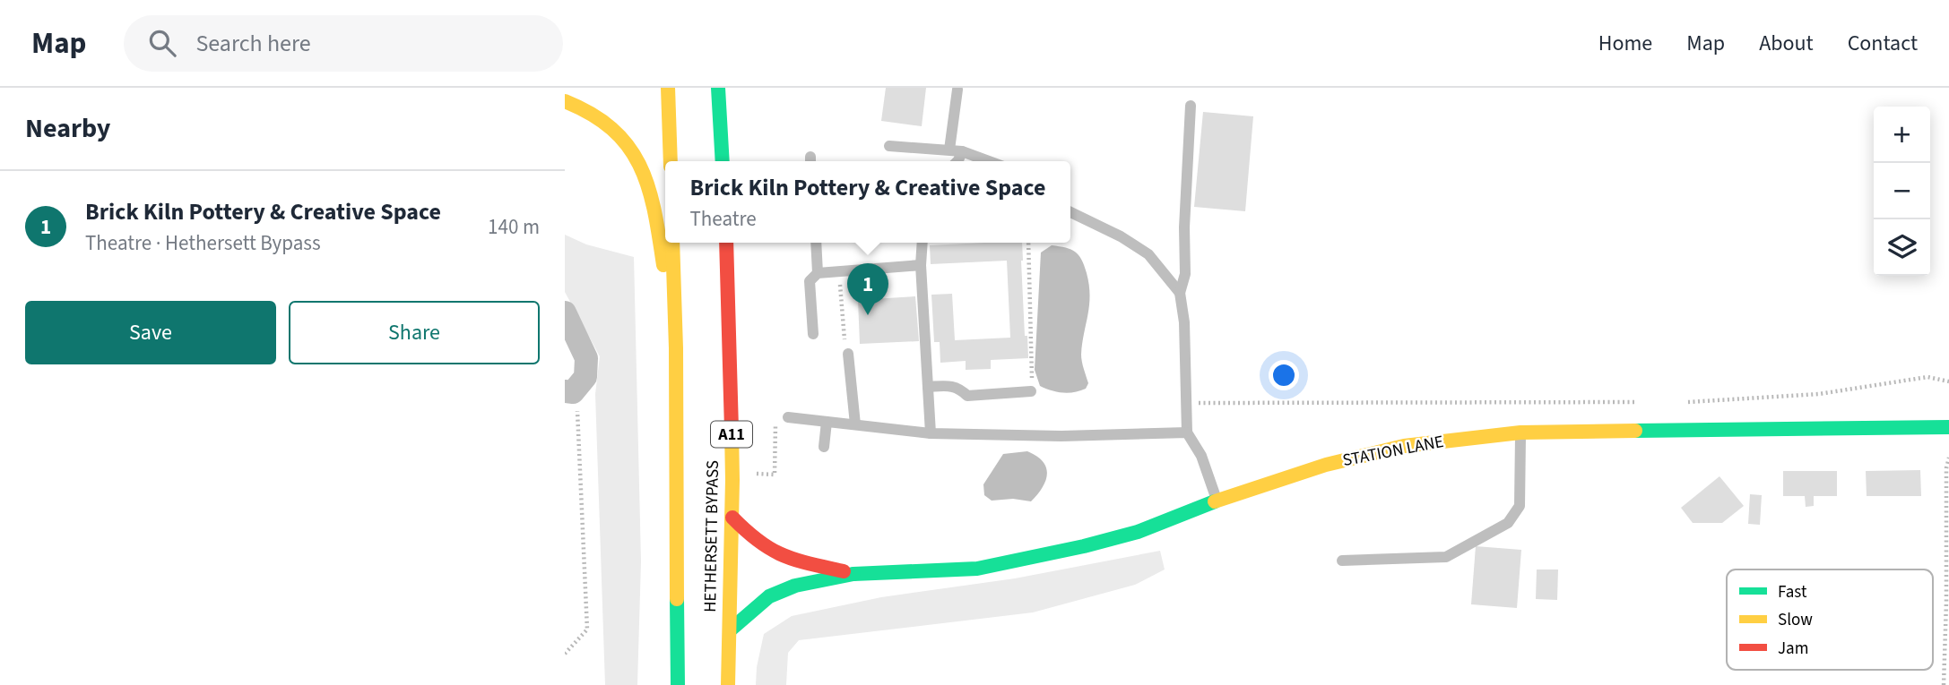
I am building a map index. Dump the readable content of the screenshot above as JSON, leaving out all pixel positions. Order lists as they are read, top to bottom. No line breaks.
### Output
{"streets":{"main road":["A11","STATION LANE","HETHERSETT BYPASS"]},"legend":["Fast","Slow","Jam"],"page":{"header":"Map","search":"Search here","nav":["Home","Map","About","Contact"],"heading":"Nearby","map_buttons":["+","−"],"popup":["Brick Kiln Pottery & Creative Space","Theatre"],"list":[{"mark":"1","name":"Brick Kiln Pottery & Creative Space","note":"Theatre · Hethersett Bypass","value":"140 m"}],"pins":"1","buttons":["Save","Share"]}}
